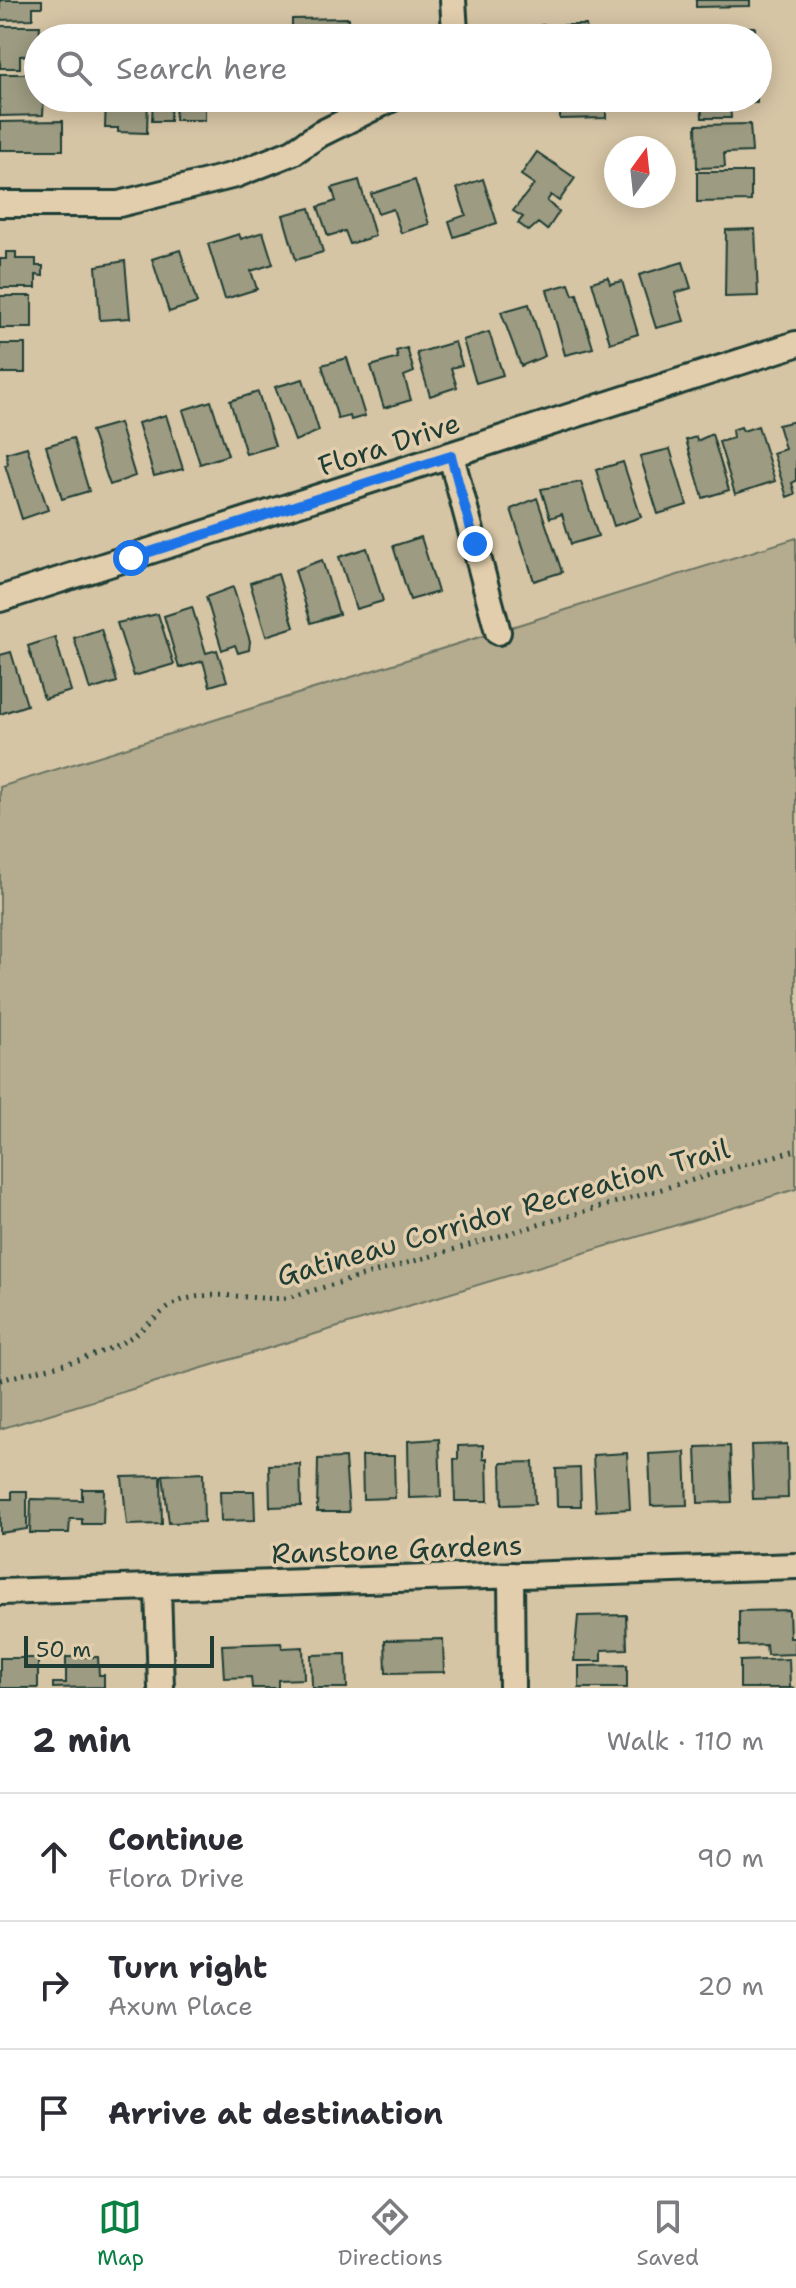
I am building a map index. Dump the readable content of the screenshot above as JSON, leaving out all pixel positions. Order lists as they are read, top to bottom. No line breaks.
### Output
{"streets":{"street":["Flora Drive","Ranstone Gardens"],"path":["Gatineau Corridor Recreation Trail"]},"scale_bar":"50 m","north":"top","page":{"search":"Search here","scale":"50 m","heading":["2 min","Walk · 110 m"],"list":[["Continue","Flora Drive","90 m"],["Turn right","Axum Place","20 m"],"Arrive at destination"],"nav":["Map","Directions","Saved"]}}
